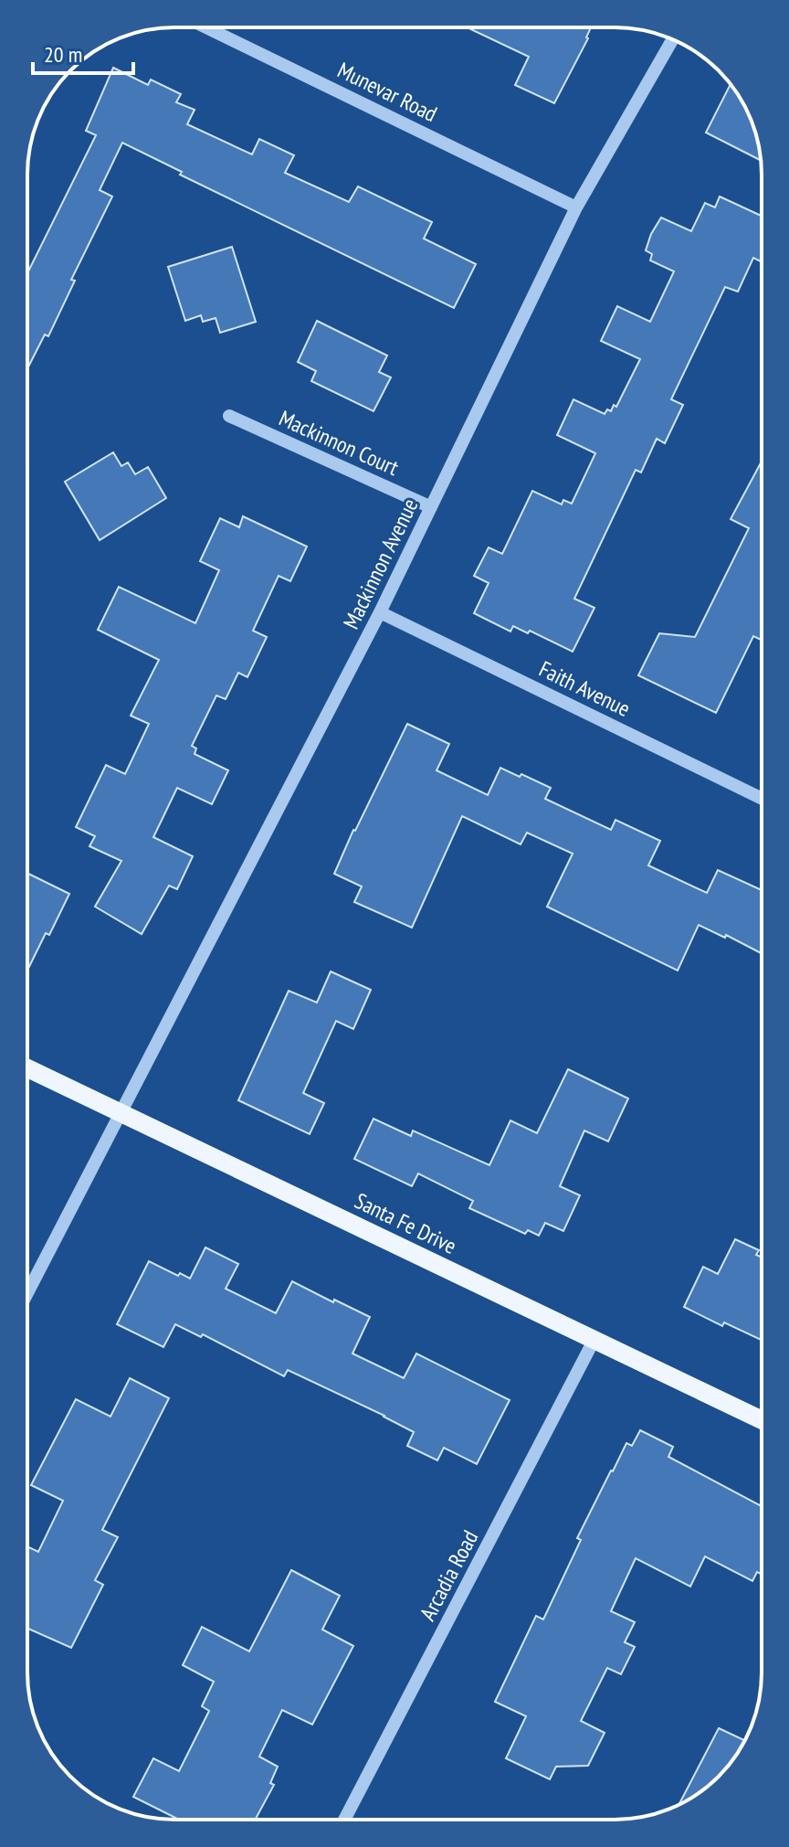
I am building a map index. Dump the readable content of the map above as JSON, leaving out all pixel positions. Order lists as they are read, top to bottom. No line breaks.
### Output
{"streets":{"main road":["Santa Fe Drive"],"street":["Munevar Road","Mackinnon Court","Mackinnon Avenue","Faith Avenue","Arcadia Road"]},"crossings":[["Munevar Road","Mackinnon Avenue"],["Mackinnon Court","Mackinnon Avenue"],["Mackinnon Avenue","Faith Avenue"],["Mackinnon Avenue","Santa Fe Drive"],["Santa Fe Drive","Arcadia Road"]],"scale_bar":"20 m"}
